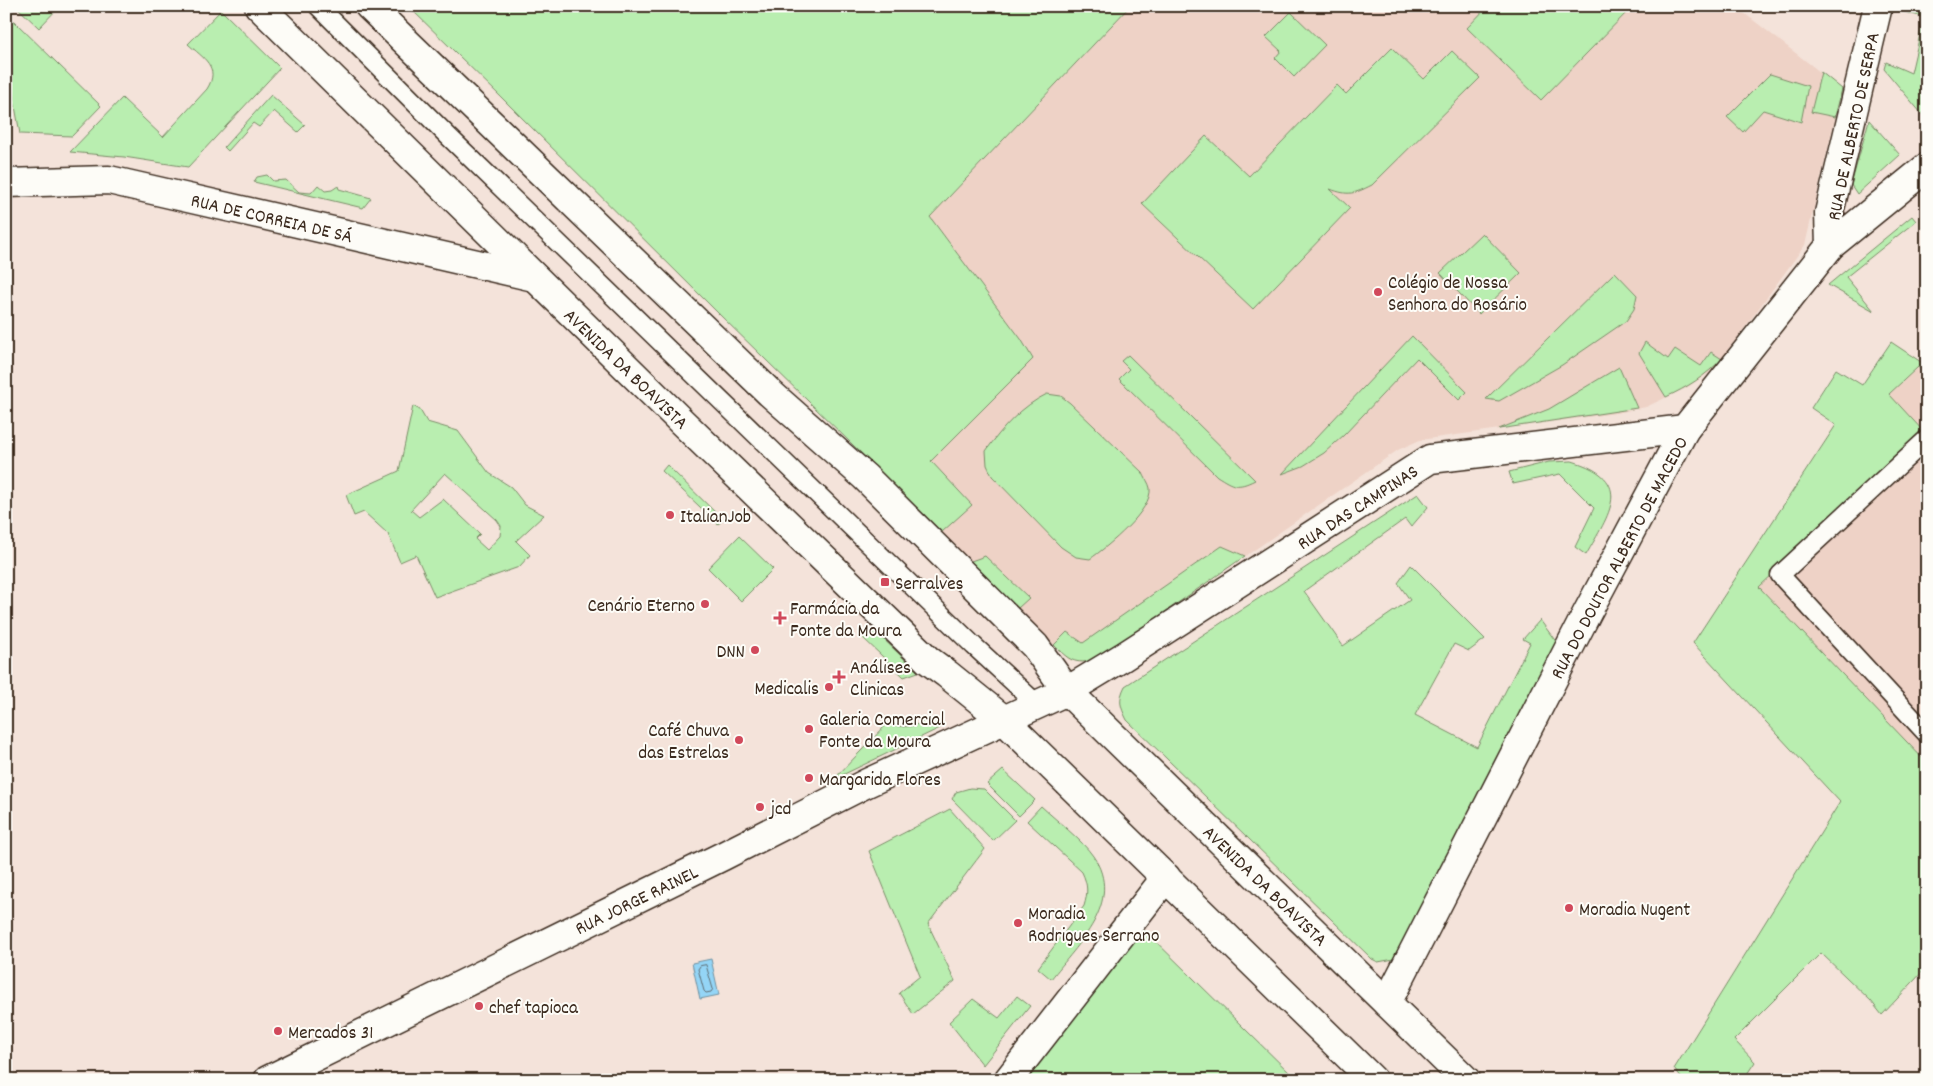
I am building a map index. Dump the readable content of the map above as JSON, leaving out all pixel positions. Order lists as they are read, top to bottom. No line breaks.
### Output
{"streets":{"street":["RUA DE ALBERTO DE SERPA","RUA DE CORREIA DE SÁ","AVENIDA DA BOAVISTA","RUA DAS CAMPINAS","RUA DO DOUTOR ALBERTO DE MACEDO","RUA JORGE RAINEL"]},"crossings":[["RUA DE ALBERTO DE SERPA","RUA DO DOUTOR ALBERTO DE MACEDO"],["RUA DE CORREIA DE SÁ","AVENIDA DA BOAVISTA"],["AVENIDA DA BOAVISTA","RUA DAS CAMPINAS"],["AVENIDA DA BOAVISTA","RUA DO DOUTOR ALBERTO DE MACEDO"],["AVENIDA DA BOAVISTA","RUA JORGE RAINEL"],["RUA DAS CAMPINAS","RUA DO DOUTOR ALBERTO DE MACEDO"]],"places":{"other":["Colégio de Nossa Senhora do Rosário","ItalianJob","Cenário Eterno","DNN","Medicalis","Galeria Comercial Fonte da Moura","Café Chuva das Estrelas","Margarida Flores","jcd","Moradia Nugent","Moradia Rodrigues Serrano","chef tapioca","Mercados 31"],"transit":["Serralves"],"health":["Farmácia da Fonte da Moura","Análises Clinicas"]}}
